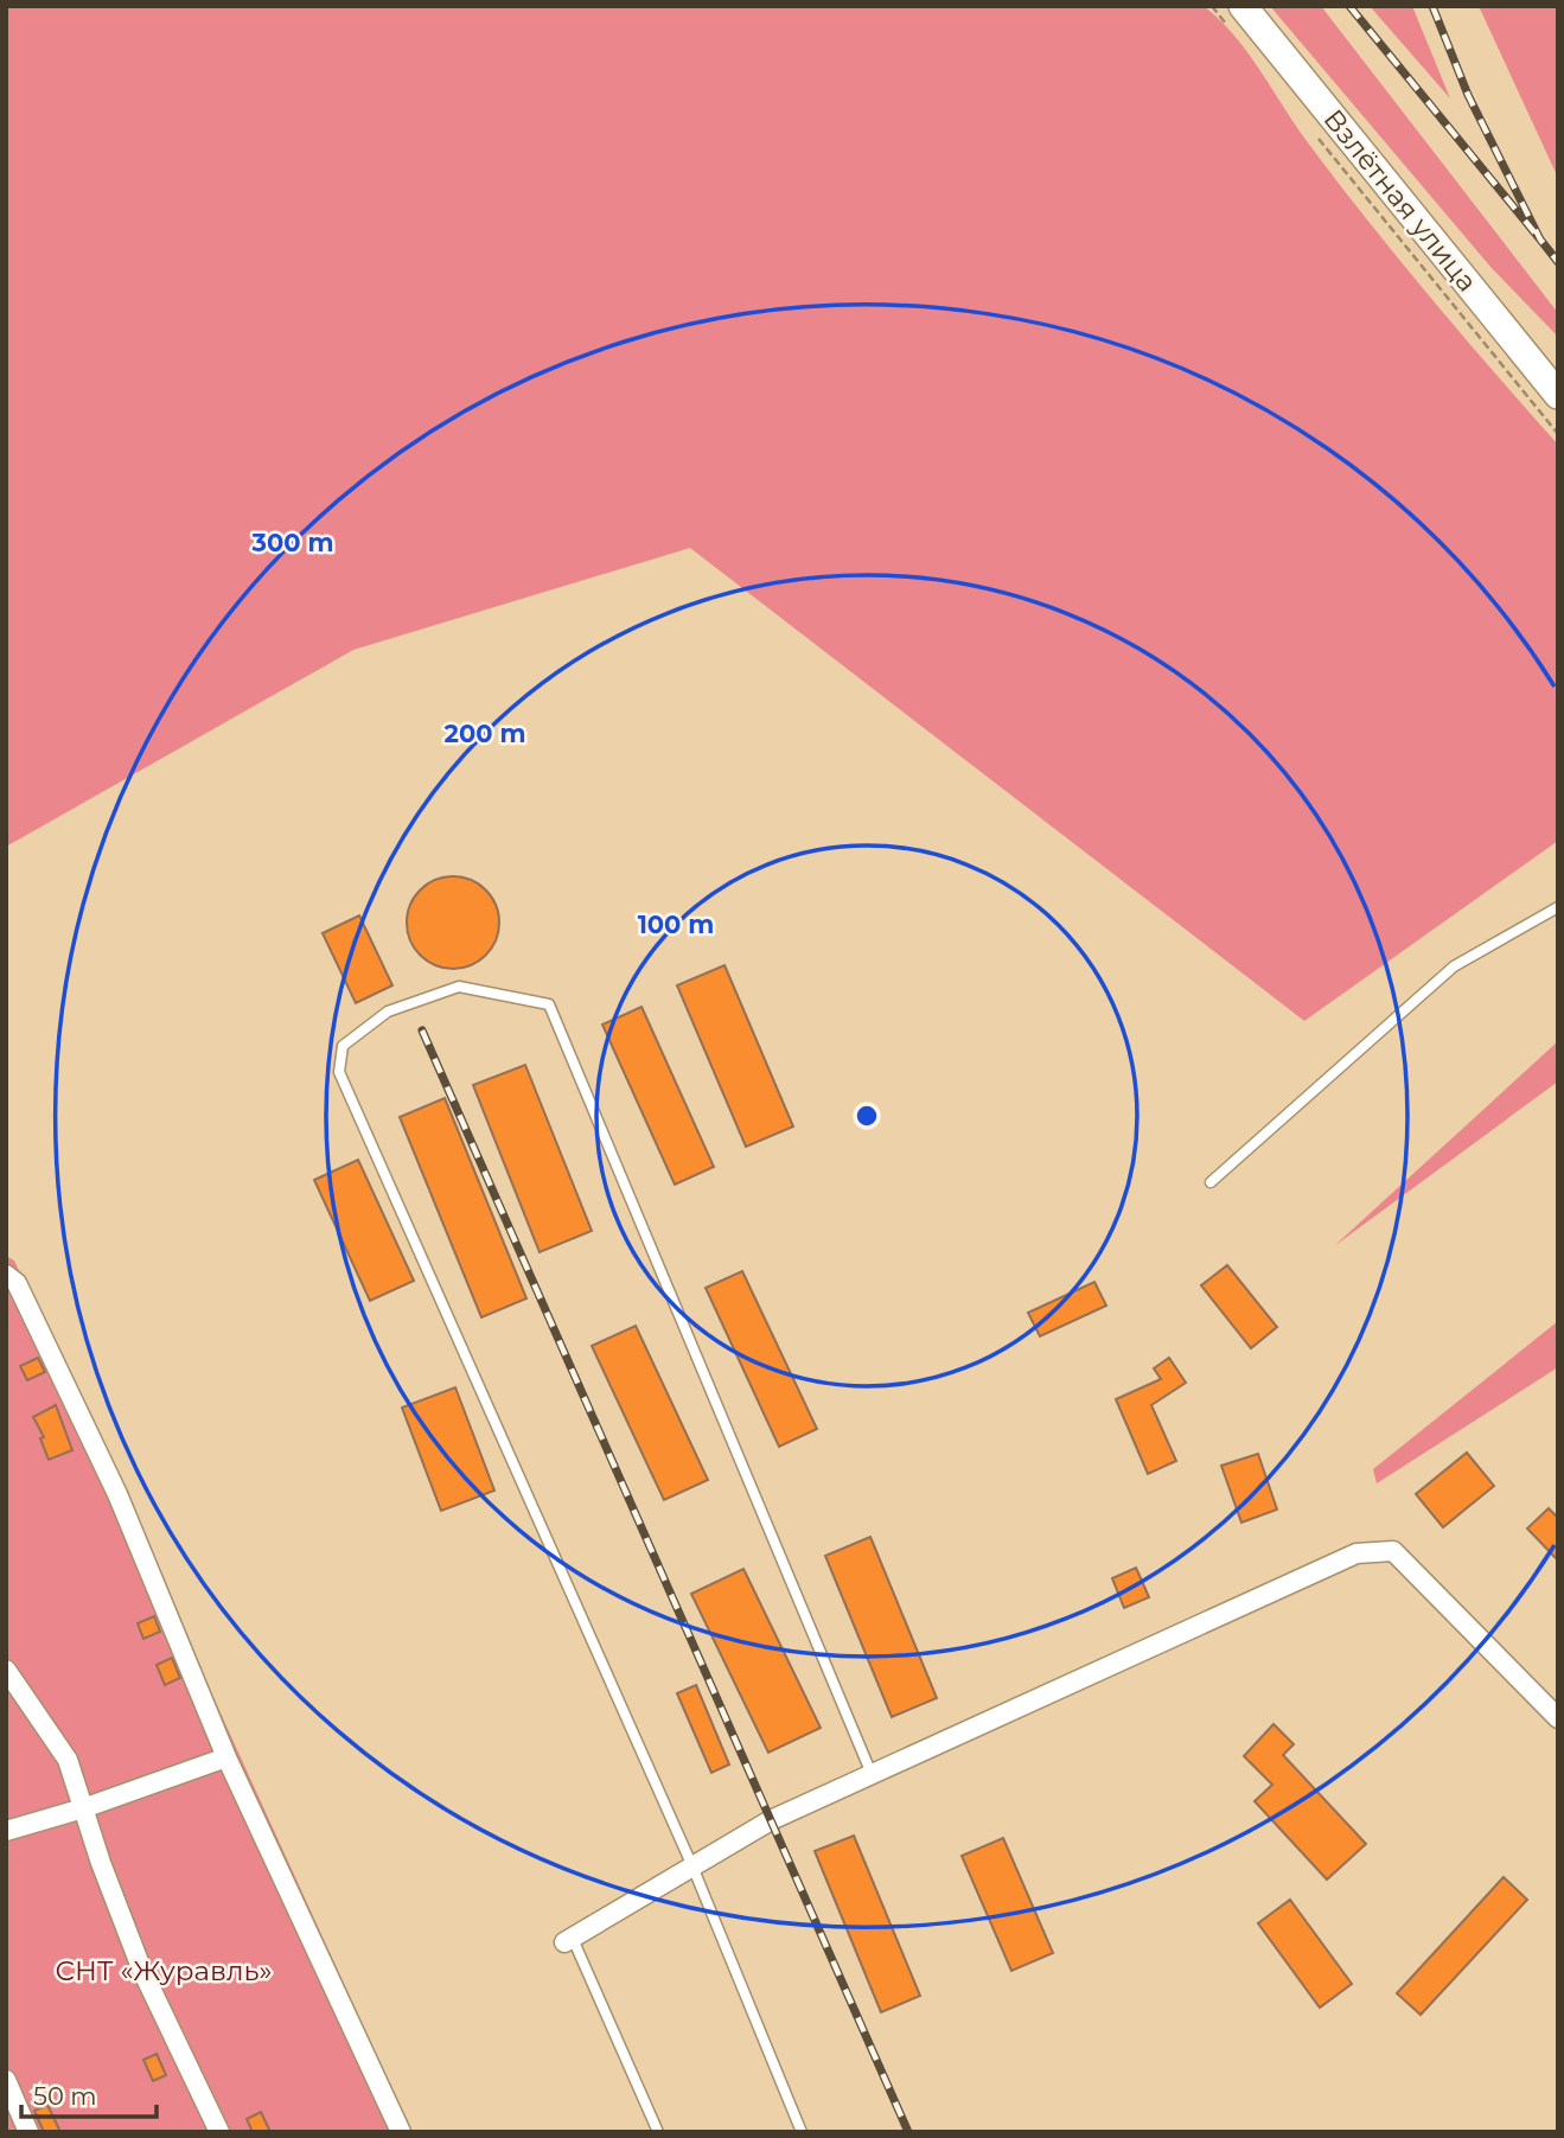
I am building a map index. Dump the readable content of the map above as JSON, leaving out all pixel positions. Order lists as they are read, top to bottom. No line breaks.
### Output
{"streets":{"street":["Взлётная улица"]},"parks":["СНТ «Журавль»"],"scale_bar":"50 m","rings":["300 m","200 m","100 m"]}
